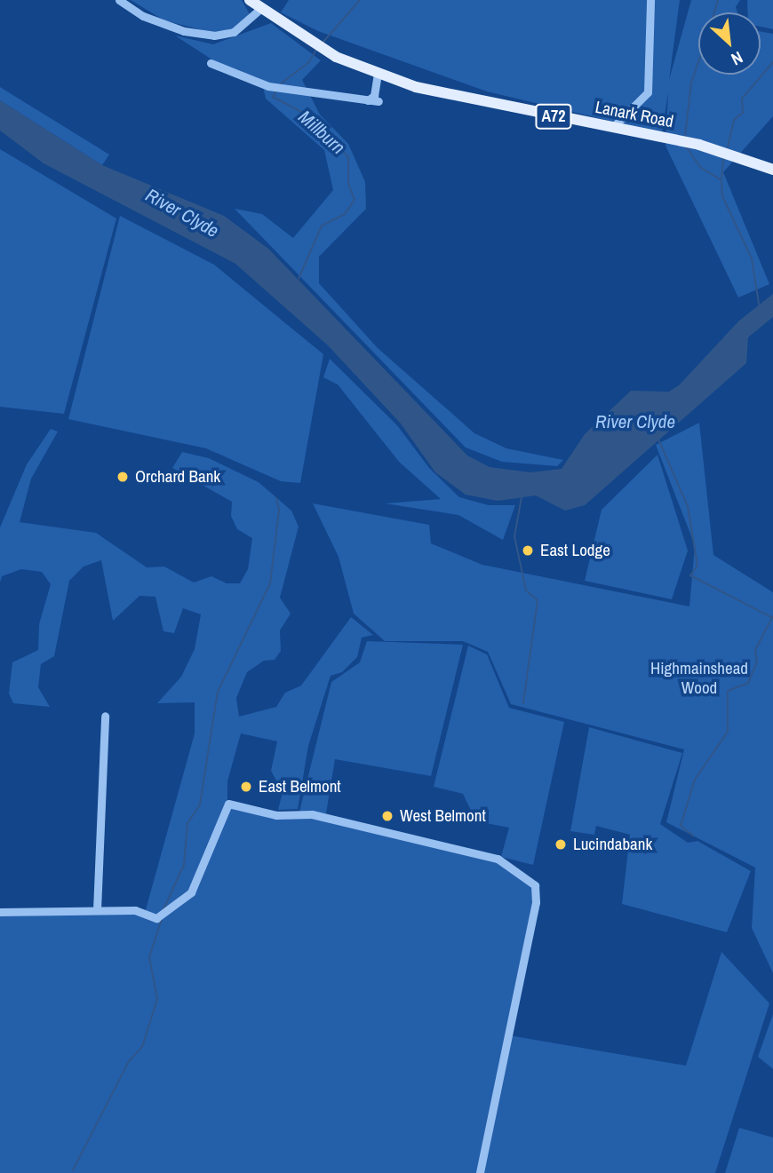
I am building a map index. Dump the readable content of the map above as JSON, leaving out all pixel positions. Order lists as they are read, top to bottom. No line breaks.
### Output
{"streets":{"main road":["Lanark Road","A72"]},"water":["Millburn","River Clyde"],"parks":["Highmainshead Wood"],"places":["Orchard Bank","East Lodge","East Belmont","West Belmont","Lucindabank"],"north":"bottom right"}
